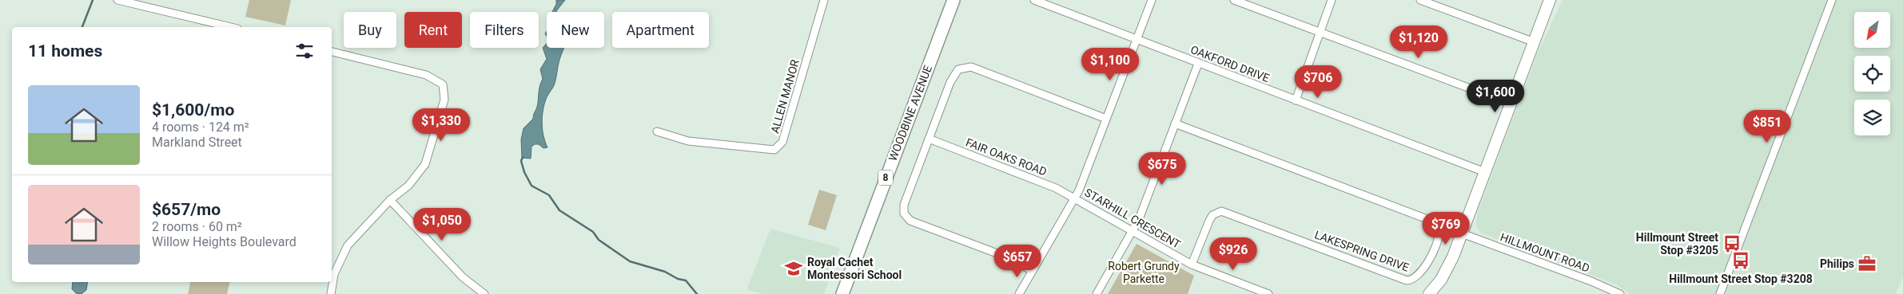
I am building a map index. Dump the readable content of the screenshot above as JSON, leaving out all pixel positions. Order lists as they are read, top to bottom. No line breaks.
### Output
{"streets":{"main road":["WOODBINE AVENUE","8"],"street":["OAKFORD DRIVE","ALLEN MANOR","FAIR OAKS ROAD","STARHILL CRESCENT","LAKESPRING DRIVE","HILLMOUNT ROAD"]},"crossings":[["FAIR OAKS ROAD","STARHILL CRESCENT"],["STARHILL CRESCENT","LAKESPRING DRIVE"]],"parks":["Robert Grundy Parkette"],"places":{"bus stop":["Hillmount Street Stop #3205","Hillmount Street Stop #3208"],"office":["Philips"],"school or university":["Royal Cachet Montessori School"]},"north":"bottom left","page":{"chip":["Buy","Rent","Filters","New","Apartment"],"price":["$1,120","$1,100","$706","$1,600","$1,330","$851","$675","$1,050","$769","$926","$657"],"heading":"11 homes","list":[{"name":"$1,600/mo","note":"4 rooms · 124 m² · Markland Street"},{"name":"$657/mo","note":"2 rooms · 60 m² · Willow Heights Boulevard"}]}}
